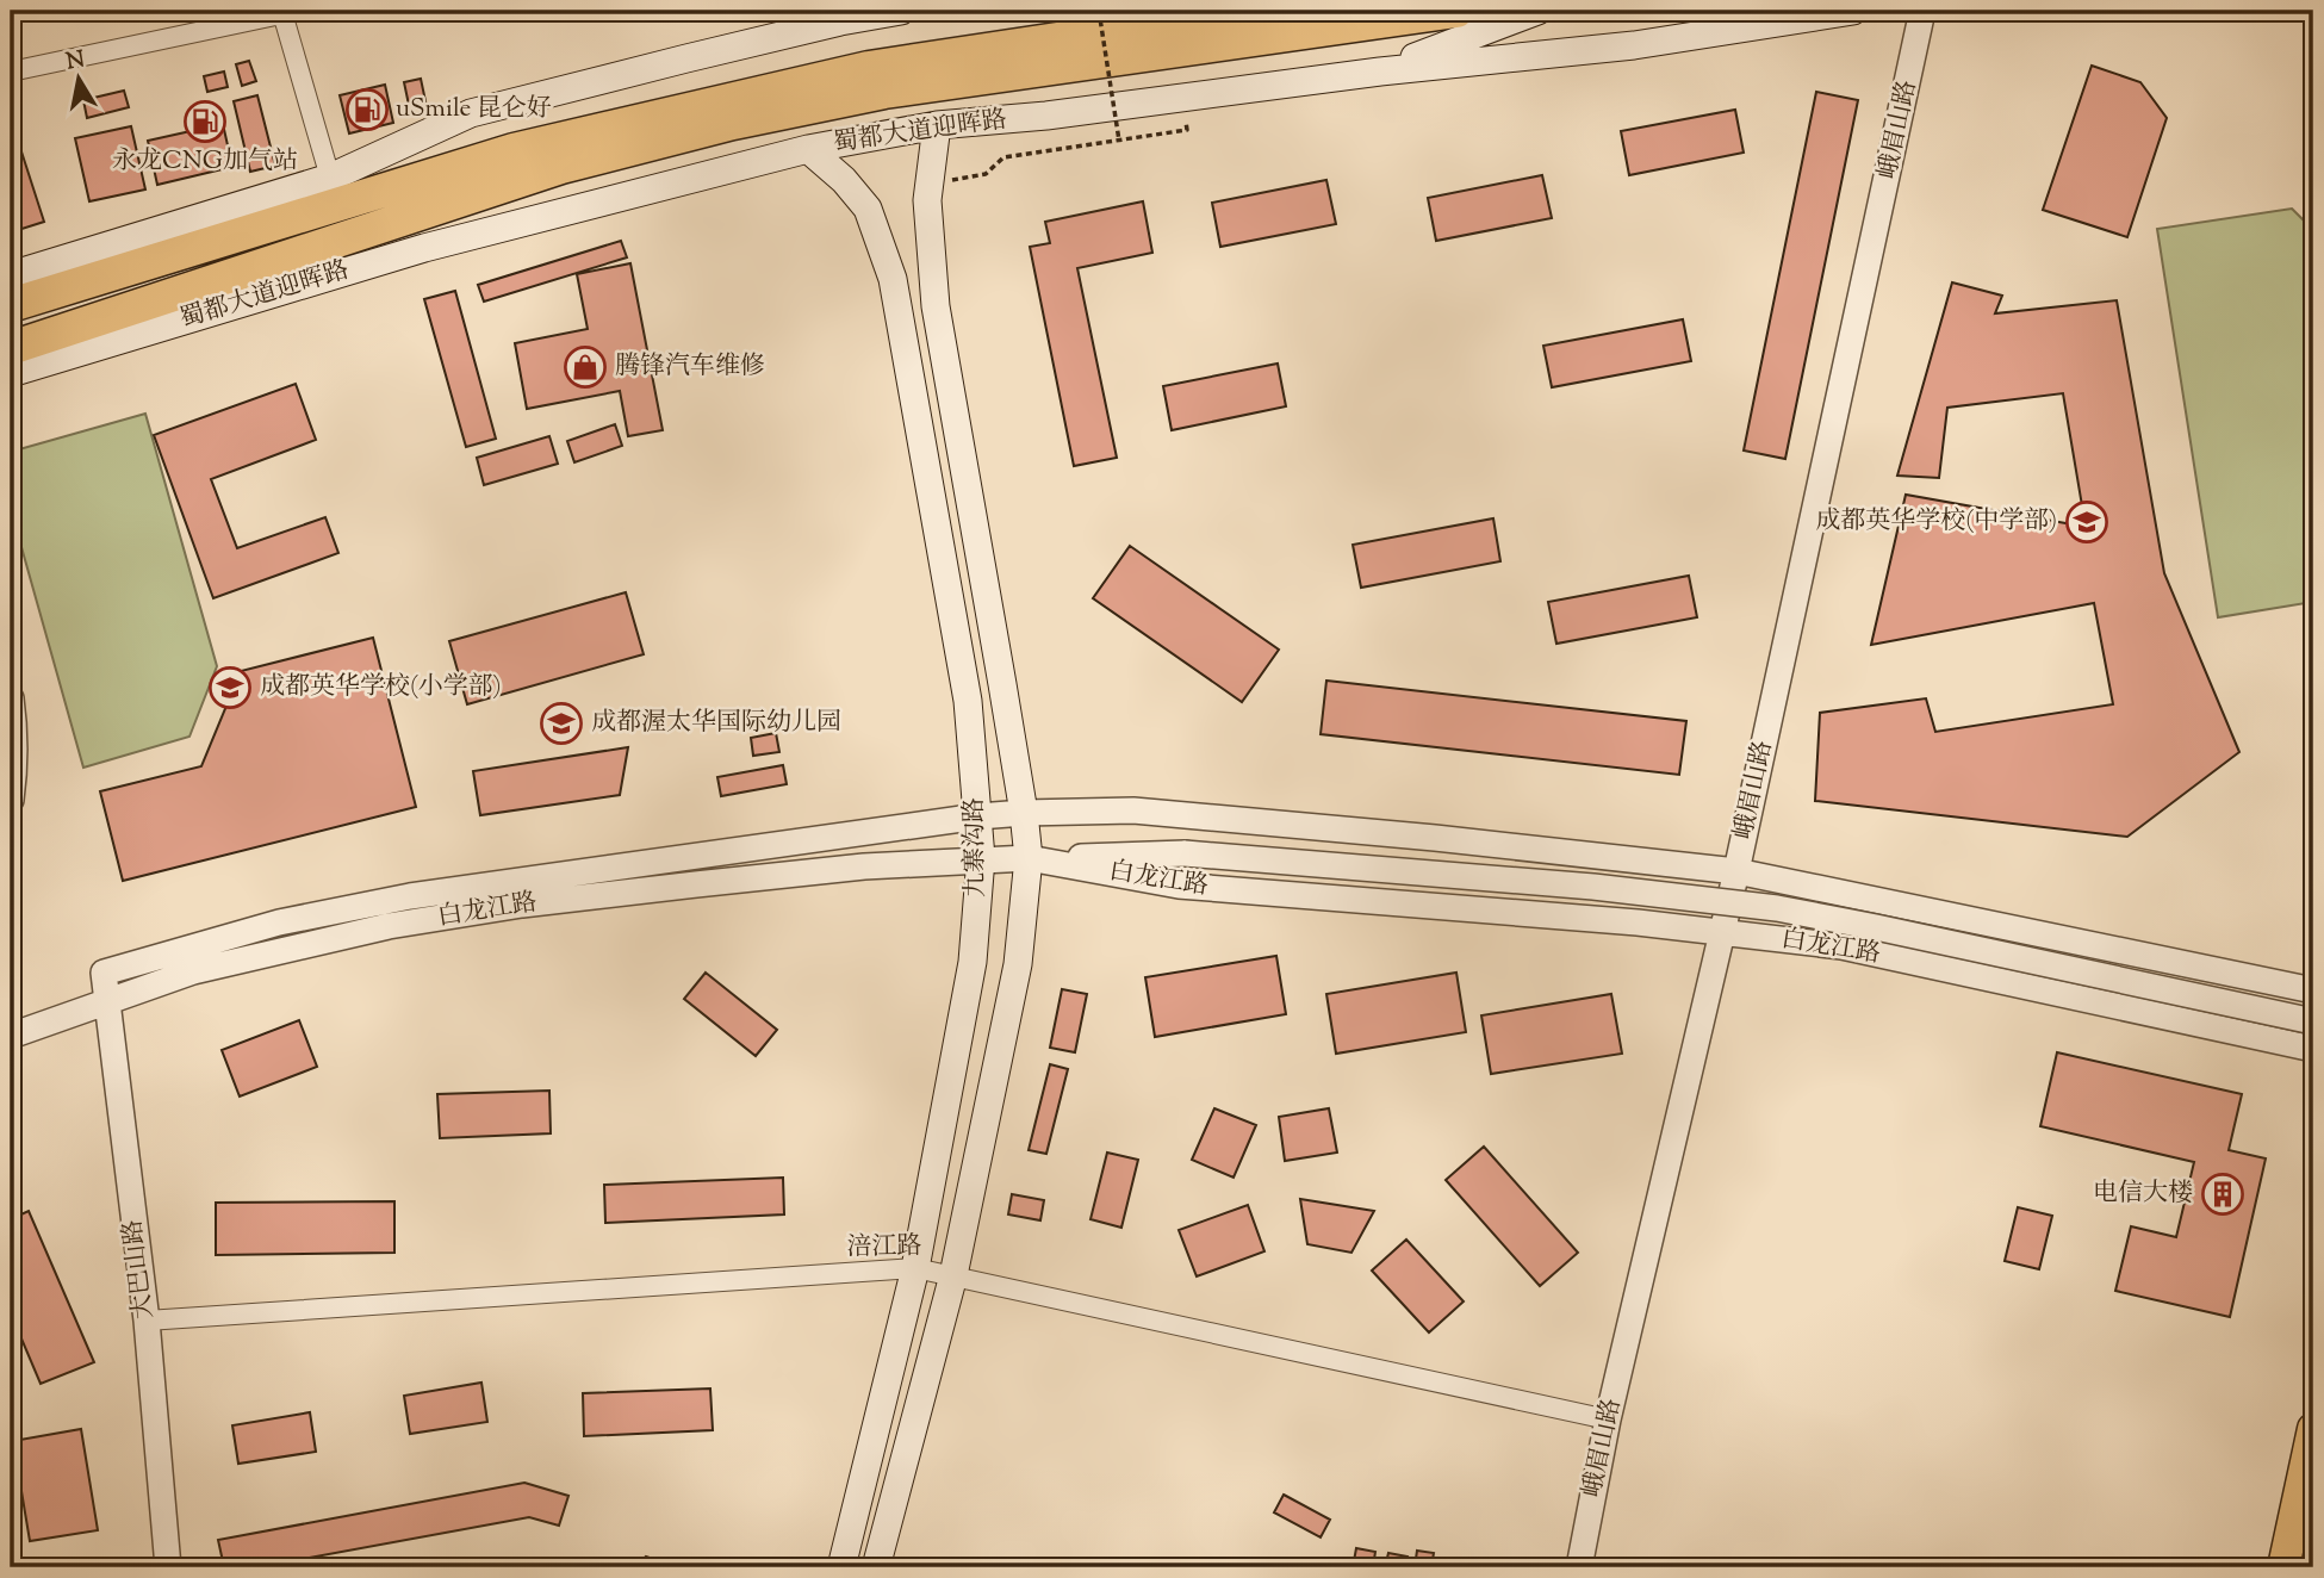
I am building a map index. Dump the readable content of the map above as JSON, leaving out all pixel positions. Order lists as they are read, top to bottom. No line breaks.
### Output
{"streets":{"highway":["蜀都大道迎晖路"],"main road":["九寨沟路"],"street":["峨眉山路","白龙江路","涪江路","大巴山路"]},"crossings":[["峨眉山路","白龙江路"],["峨眉山路","涪江路"],["蜀都大道迎晖路","九寨沟路"],["九寨沟路","白龙江路"],["九寨沟路","涪江路"],["白龙江路","大巴山路"],["涪江路","大巴山路"]],"places":{"fuel station":["uSmile 昆仑好","永龙CNG加气站"],"shop":["腾锋汽车维修"],"school or university":["成都英华学校(中学部)","成都英华学校(小学部)","成都渥太华国际幼儿园"],"building":["电信大楼"]},"north":"top"}
